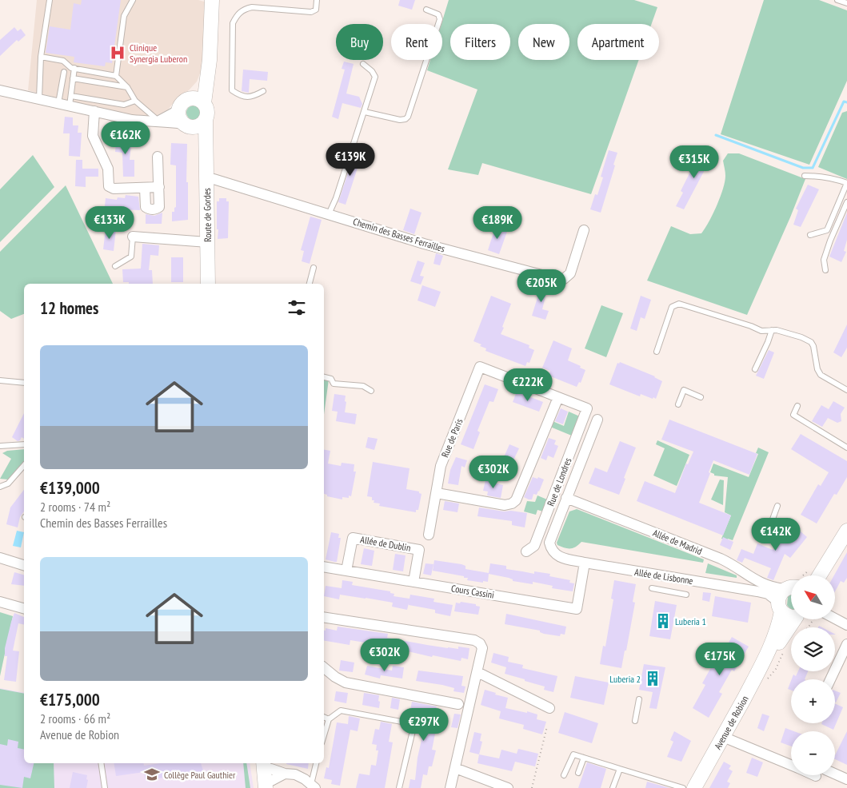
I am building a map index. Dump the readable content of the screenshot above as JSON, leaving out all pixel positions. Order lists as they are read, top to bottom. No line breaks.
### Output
{"streets":{"main road":["Route de Gordes","Avenue de Robion"],"street":["Chemin des Basses Ferrailles","Rue de Paris","Rue de Londres","Allée de Madrid","Allée de Dublin","Allée de Lisbonne","Cours Cassini"]},"crossings":[["Route de Gordes","Chemin des Basses Ferrailles"],["Rue de Paris","Rue de Londres"],["Allée de Madrid","Allée de Lisbonne"],["Allée de Dublin","Cours Cassini"],["Allée de Lisbonne","Cours Cassini"],["Allée de Lisbonne","Avenue de Robion"]],"places":{"hospital":["Clinique Synergia Luberon"],"building":["Luberia 1","Luberia 2"],"school or university":["Collège Paul Gauthier"]},"north":"top left","page":{"chip":["Buy","Rent","Filters","New","Apartment"],"price":["€162K","€139K","€315K","€133K","€189K","€205K","€222K","€302K","€142K","€302K","€175K","€297K"],"heading":"12 homes","list":[{"name":"€139,000","note":"2 rooms · 74 m² · Chemin des Basses Ferrailles"},{"name":"€175,000","note":"2 rooms · 66 m² · Avenue de Robion"}],"map_buttons":["+","−"]}}
